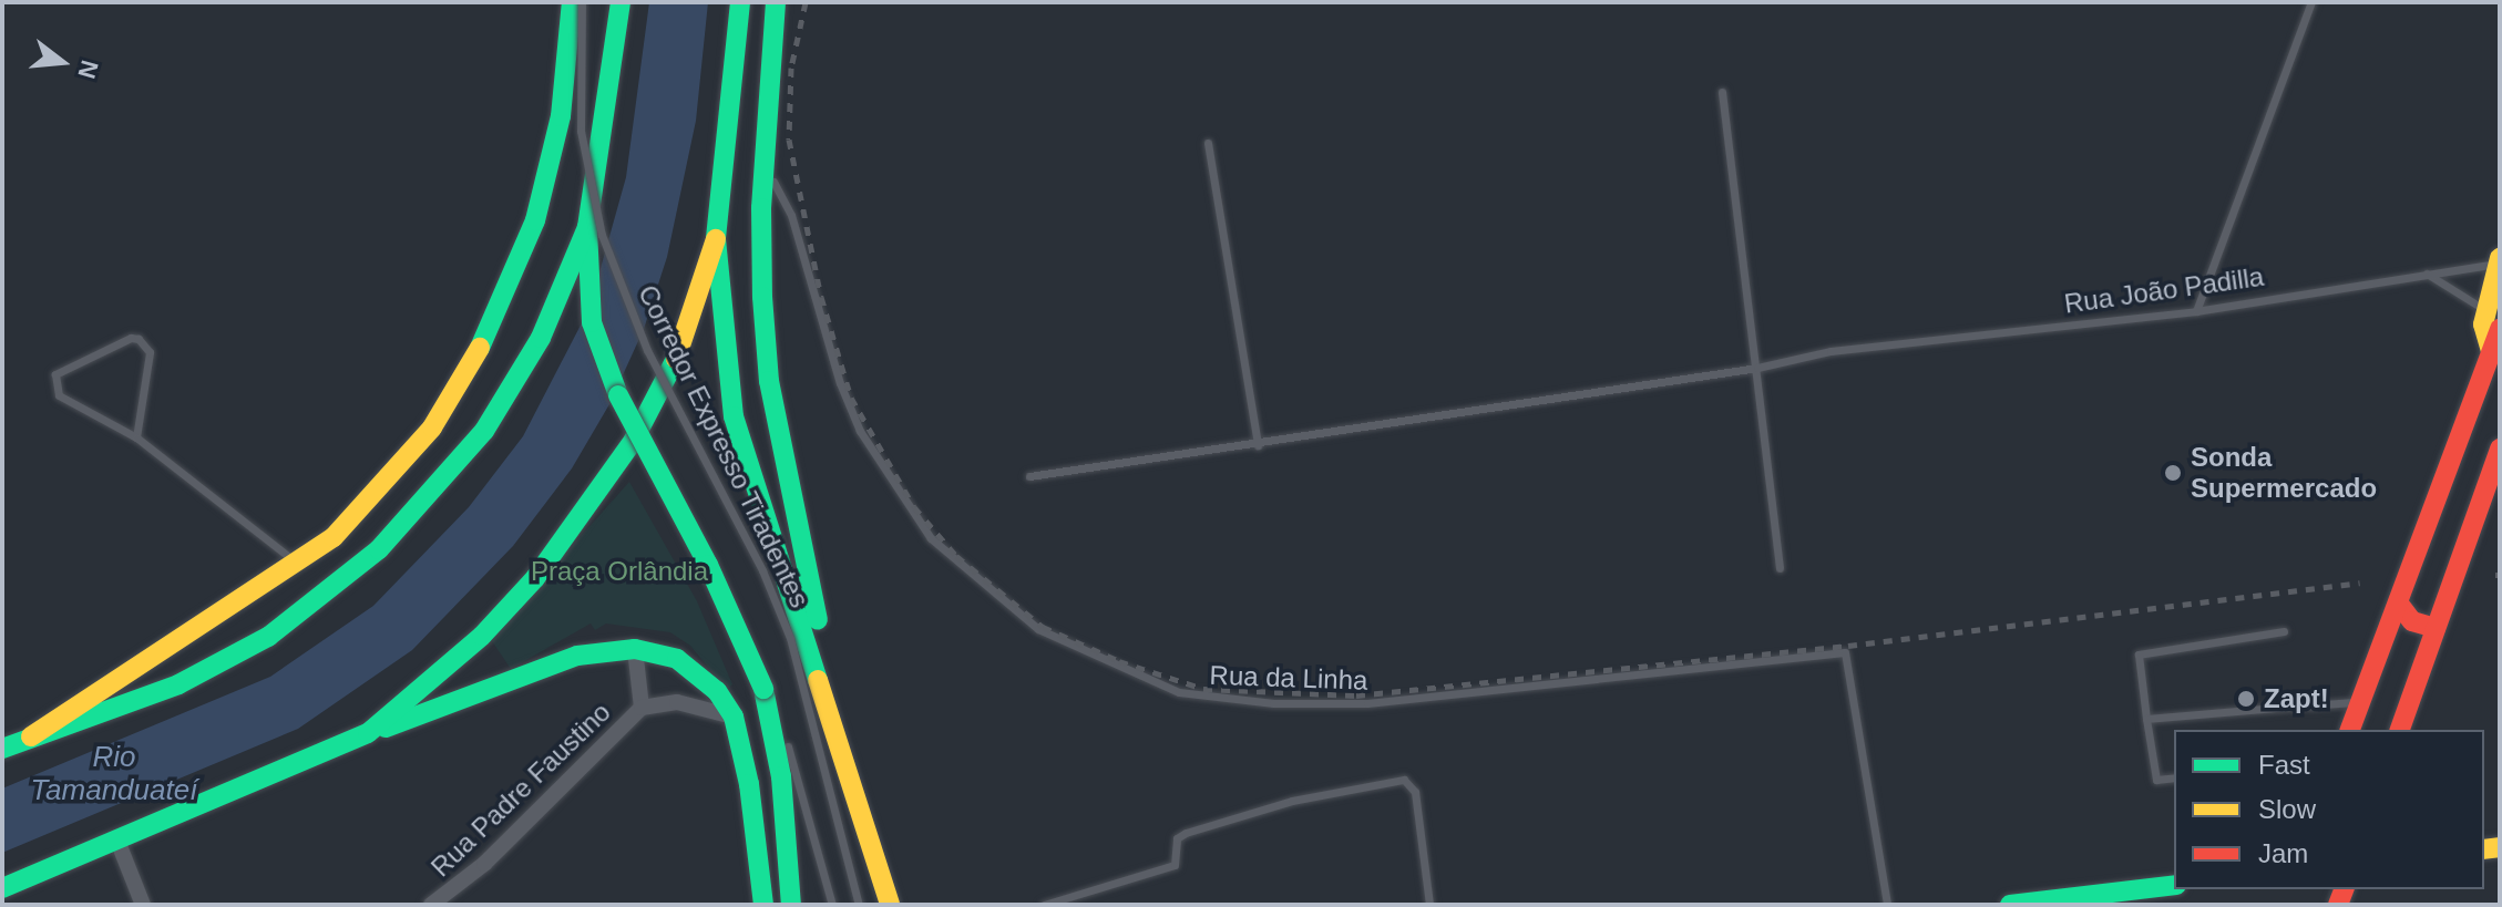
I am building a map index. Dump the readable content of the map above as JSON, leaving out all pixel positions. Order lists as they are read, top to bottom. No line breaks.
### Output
{"streets":{"street":["Rua Padre Faustino"],"lane":["Rua João Padilla","Corredor Expresso Tiradentes","Rua da Linha"]},"water":["Rio Tamanduateí"],"parks":["Praça Orlândia"],"places":["Sonda Supermercado","Zapt!"],"legend":["Fast","Slow","Jam"],"north":"right"}
